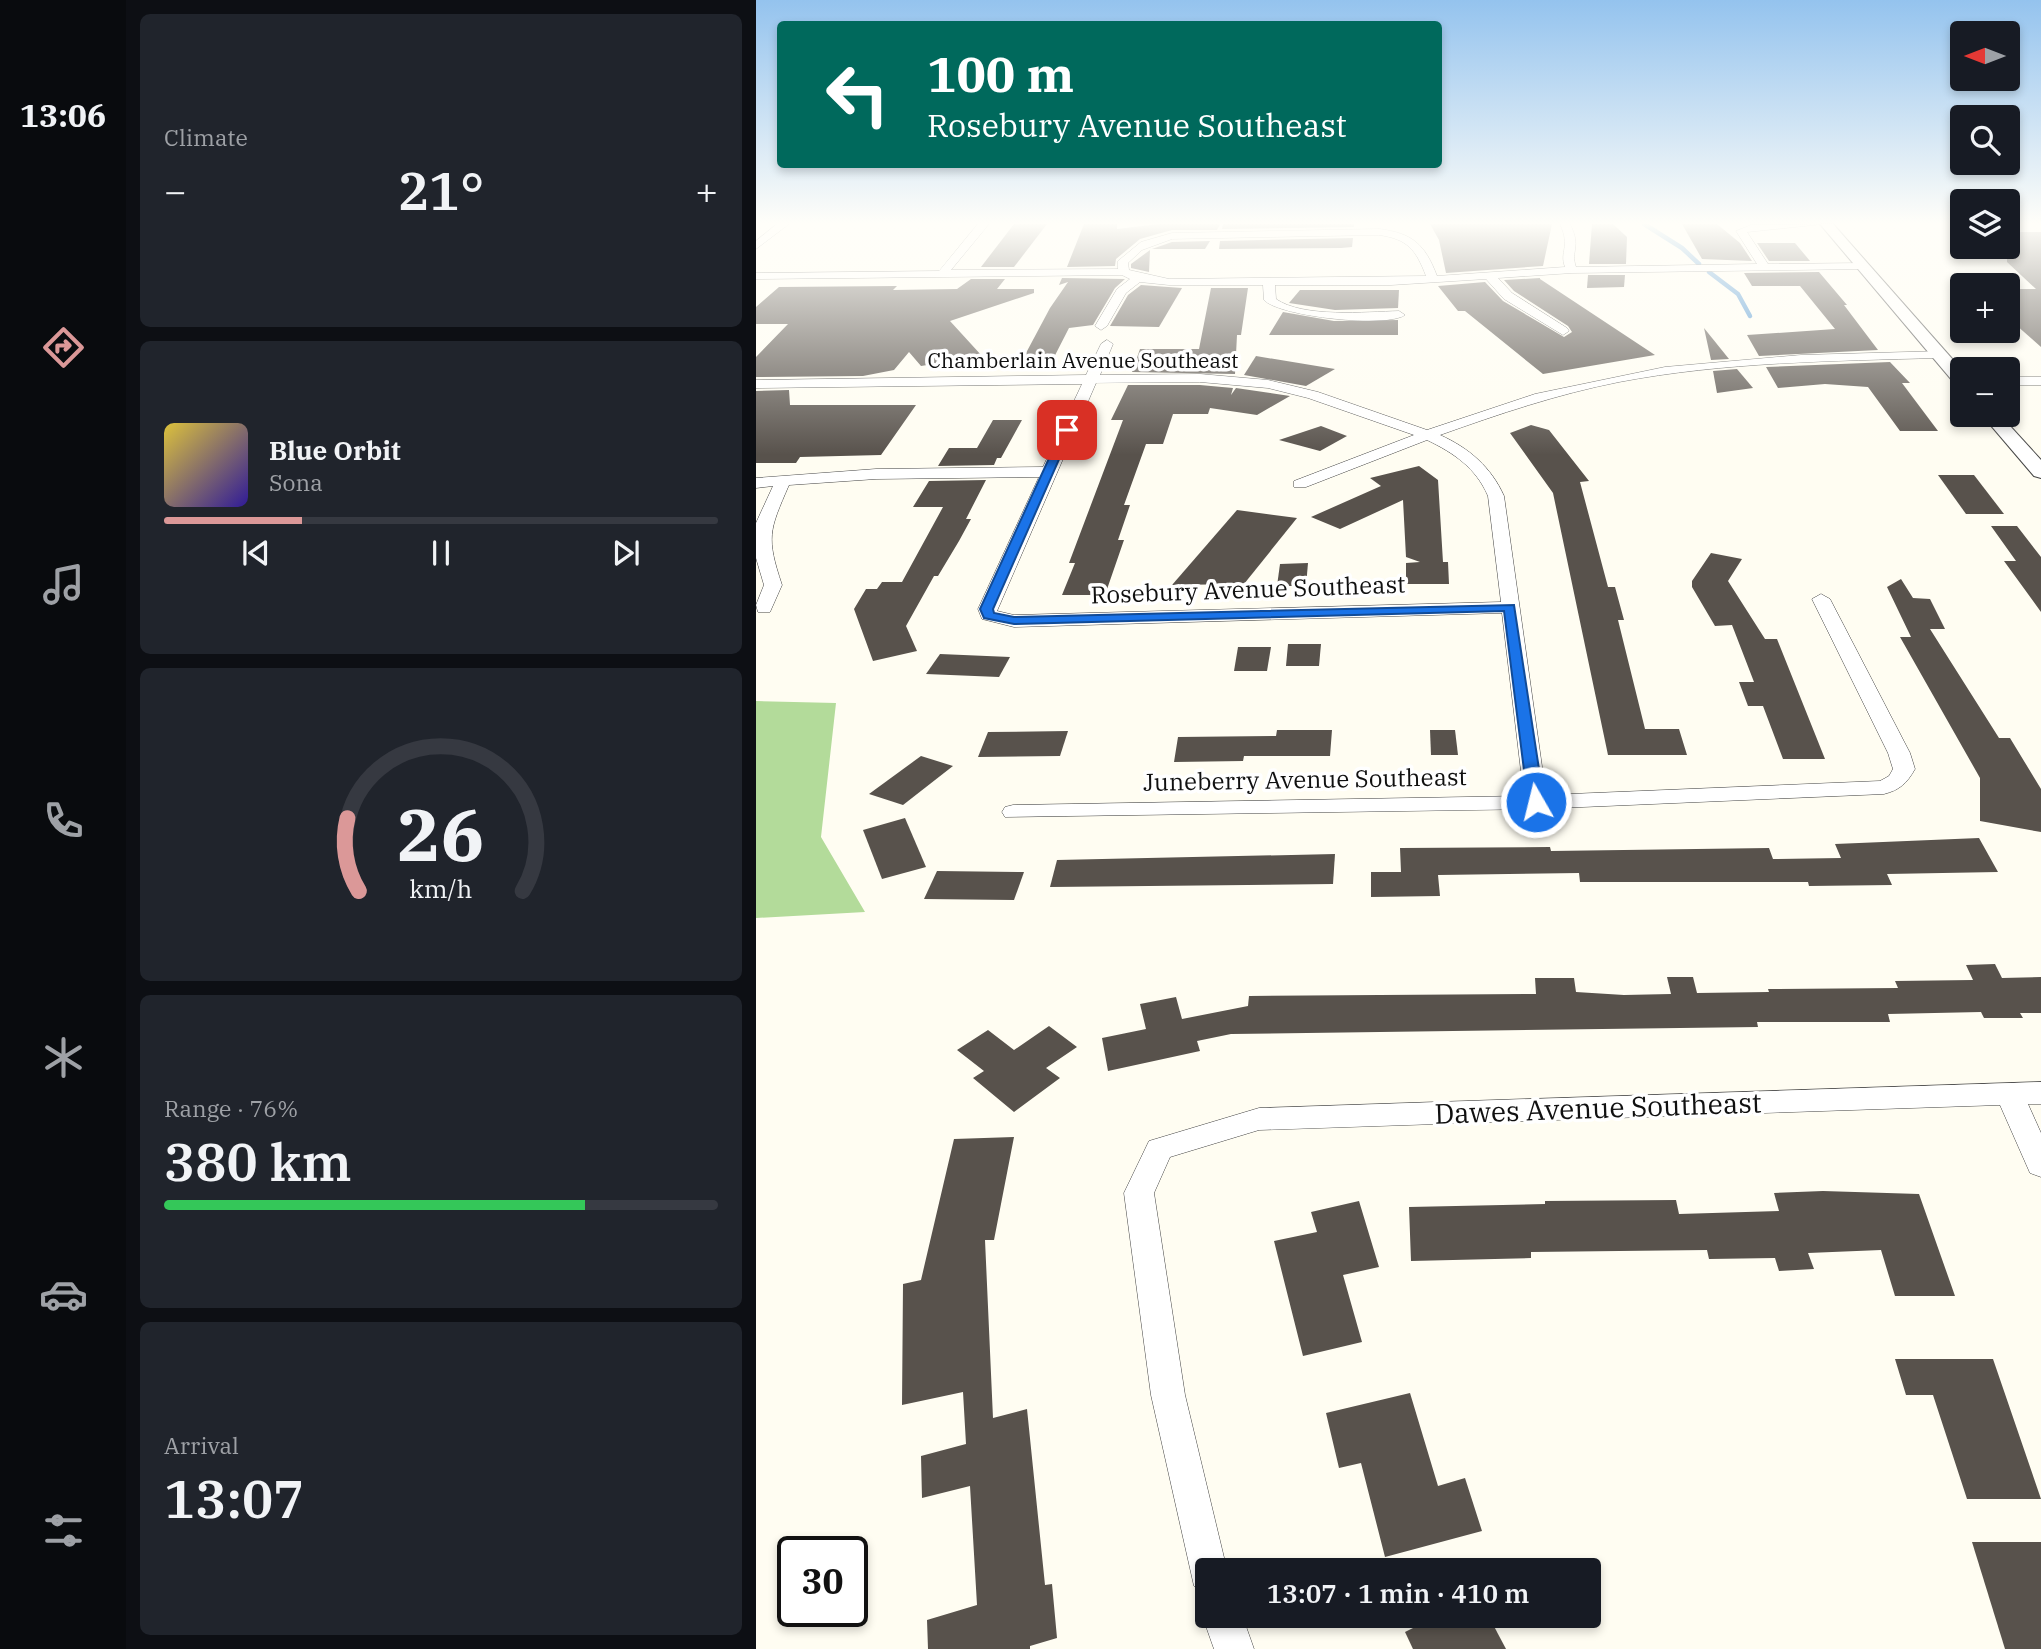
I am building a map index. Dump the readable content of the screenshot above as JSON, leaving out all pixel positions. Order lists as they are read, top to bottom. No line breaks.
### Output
{"streets":{"street":["Chamberlain Avenue Southeast","Rosebury Avenue Southeast","Juneberry Avenue Southeast","Dawes Avenue Southeast"]},"crossings":[["Chamberlain Avenue Southeast","Rosebury Avenue Southeast"],["Chamberlain Avenue Southeast","Juneberry Avenue Southeast"]],"north":"left","page":{"tabs":"13:06","tile":["Climate",["Range · 76%","380 km"],["Arrival","13:07"]],"map_buttons":["+","−"],"turn":["100 m","Rosebury Avenue Southeast"],"heat":["−","21°","+"],"song":["Blue Orbit","Sona"],"limit":"30","trip":"13:07 · 1 min · 410 m","gauge":["26","km/h"]}}
